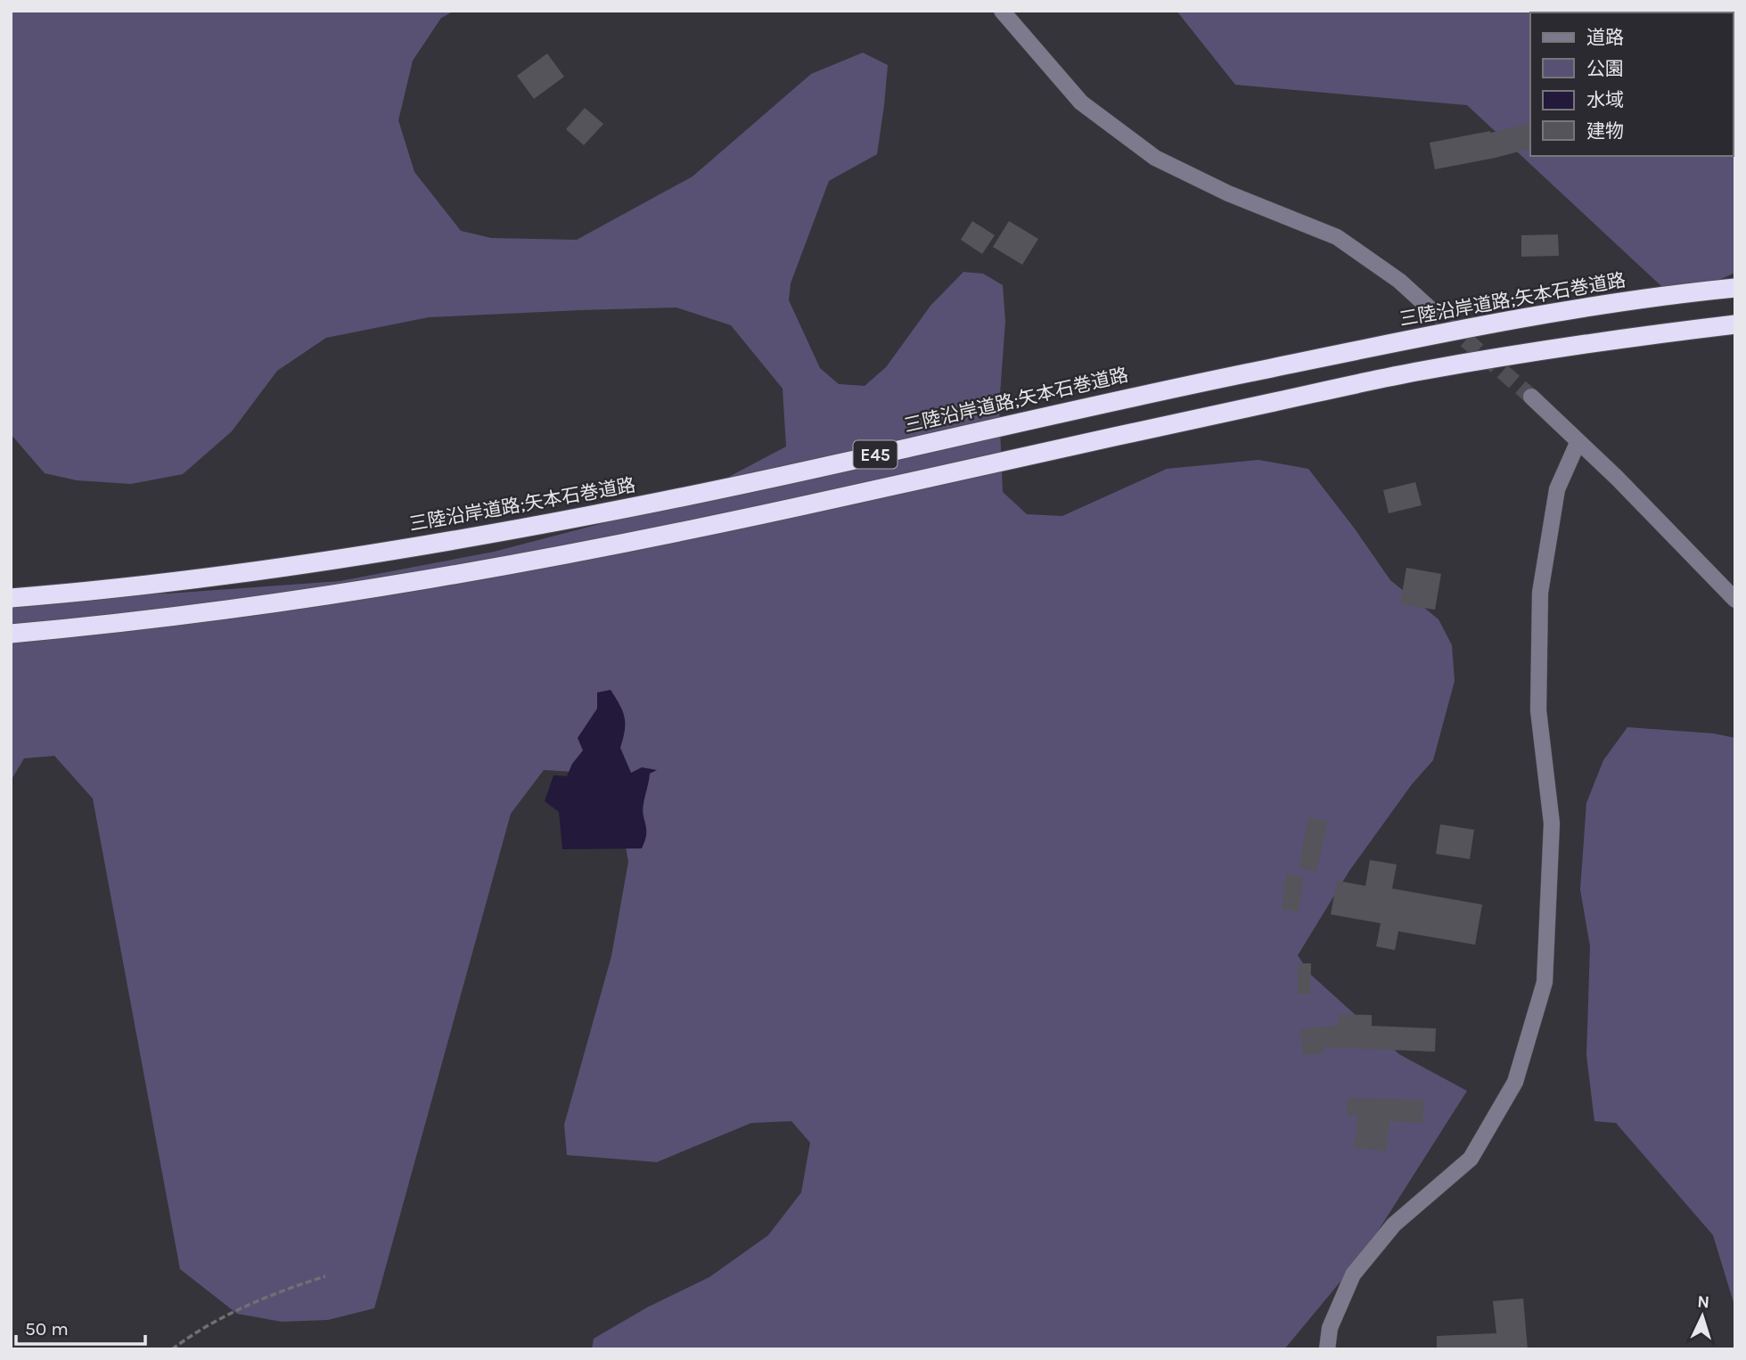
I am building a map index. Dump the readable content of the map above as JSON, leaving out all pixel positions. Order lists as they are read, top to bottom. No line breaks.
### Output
{"streets":{"highway":["三陸沿岸道路;矢本石巻道路","E45"]},"legend":["道路","公園","水域","建物"],"scale_bar":"50 m","north":"top"}
